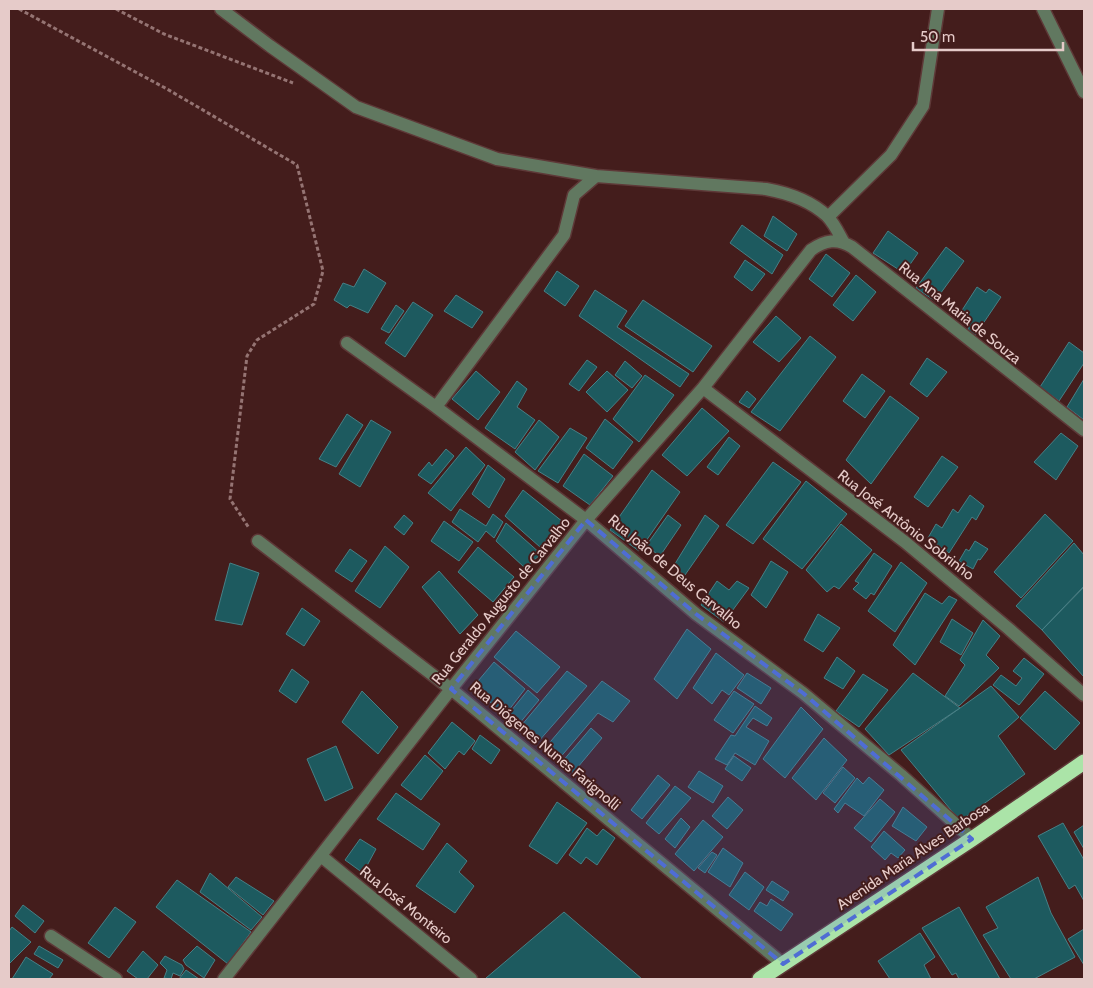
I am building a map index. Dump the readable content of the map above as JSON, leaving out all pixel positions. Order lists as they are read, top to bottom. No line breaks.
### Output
{"streets":{"highway":["Avenida Maria Alves Barbosa"],"street":["Rua Ana Maria de Souza","Rua José Antônio Sobrinho","Rua João de Deus Carvalho","Rua Geraldo Augusto de Carvalho","Rua Diógenes Nunes Farignolli","Rua José Monteiro"]},"crossings":[["Rua Ana Maria de Souza","Rua Geraldo Augusto de Carvalho"],["Rua José Antônio Sobrinho","Rua Geraldo Augusto de Carvalho"],["Rua João de Deus Carvalho","Rua Geraldo Augusto de Carvalho"],["Rua João de Deus Carvalho","Avenida Maria Alves Barbosa"],["Rua Geraldo Augusto de Carvalho","Rua Diógenes Nunes Farignolli"],["Rua Geraldo Augusto de Carvalho","Rua José Monteiro"],["Rua Diógenes Nunes Farignolli","Avenida Maria Alves Barbosa"]],"scale_bar":"50 m"}
